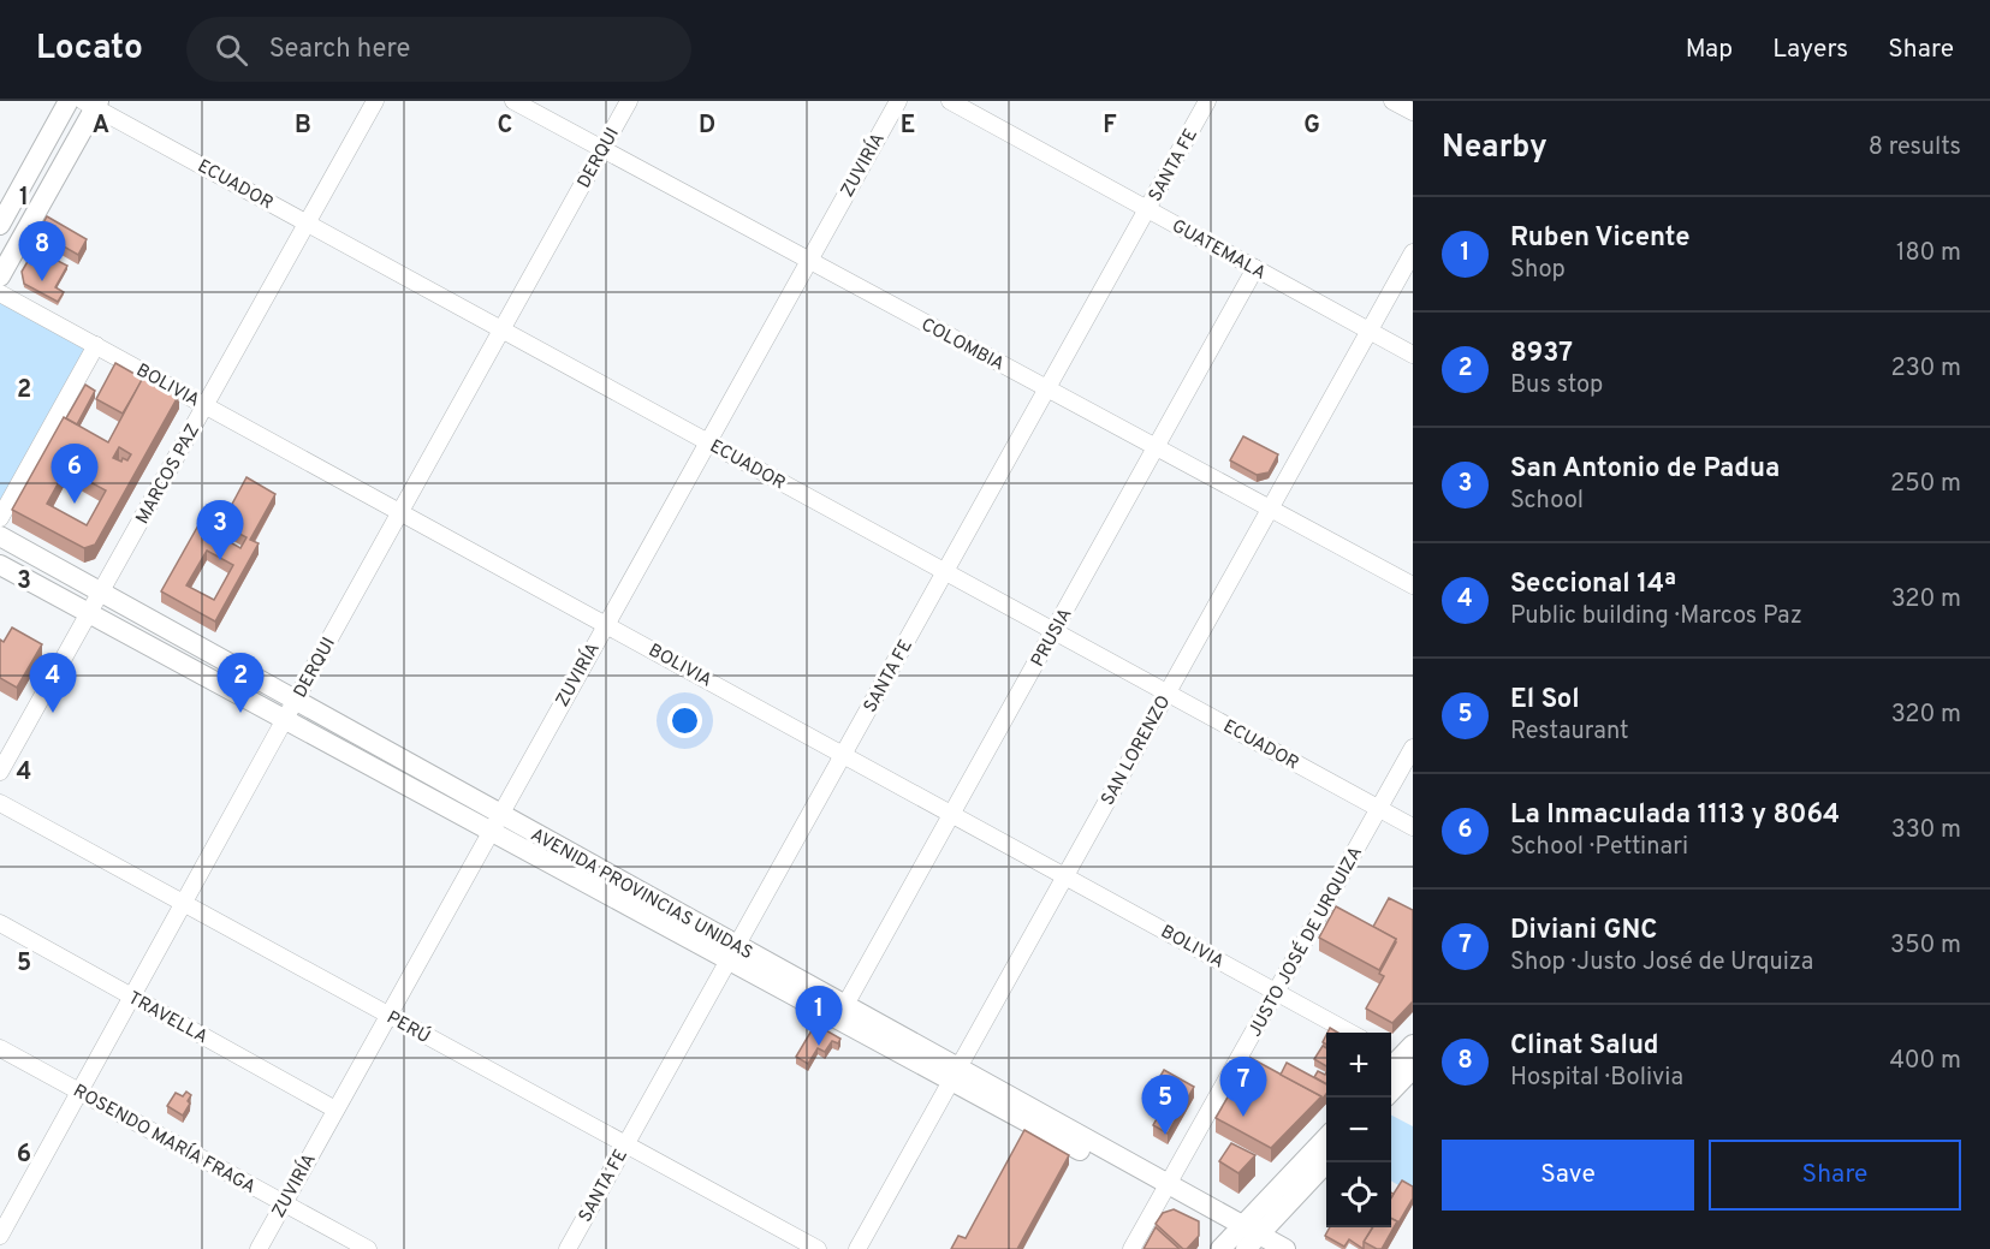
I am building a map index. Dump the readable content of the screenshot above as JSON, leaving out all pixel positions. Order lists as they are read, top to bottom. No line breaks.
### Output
{"streets":{"main road":["AVENIDA PROVINCIAS UNIDAS"],"street":["DERQUI","ZUVIRÍA","SANTA FE","ECUADOR","GUATEMALA","COLOMBIA","BOLIVIA","MARCOS PAZ","PRUSIA","SAN LORENZO","JUSTO JOSÉ DE URQUIZA","TRAVELLA","PERÚ","ROSENDO MARÍA FRAGA"]},"crossings":[["DERQUI","ECUADOR"],["DERQUI","COLOMBIA"],["DERQUI","BOLIVIA"],["DERQUI","AVENIDA PROVINCIAS UNIDAS"],["DERQUI","TRAVELLA"],["DERQUI","PERÚ"],["DERQUI","ROSENDO MARÍA FRAGA"],["ZUVIRÍA","ECUADOR"],["ZUVIRÍA","COLOMBIA"],["ZUVIRÍA","BOLIVIA"],["ZUVIRÍA","AVENIDA PROVINCIAS UNIDAS"],["ZUVIRÍA","TRAVELLA"],["ZUVIRÍA","PERÚ"],["ZUVIRÍA","ROSENDO MARÍA FRAGA"],["SANTA FE","ECUADOR"],["SANTA FE","GUATEMALA"],["SANTA FE","COLOMBIA"],["SANTA FE","BOLIVIA"],["SANTA FE","AVENIDA PROVINCIAS UNIDAS"],["SANTA FE","PERÚ"],["ECUADOR","MARCOS PAZ"],["ECUADOR","PRUSIA"],["ECUADOR","SAN LORENZO"],["ECUADOR","JUSTO JOSÉ DE URQUIZA"],["GUATEMALA","PRUSIA"],["GUATEMALA","SAN LORENZO"],["COLOMBIA","PRUSIA"],["COLOMBIA","SAN LORENZO"],["BOLIVIA","MARCOS PAZ"],["BOLIVIA","PRUSIA"],["BOLIVIA","SAN LORENZO"],["BOLIVIA","JUSTO JOSÉ DE URQUIZA"],["MARCOS PAZ","AVENIDA PROVINCIAS UNIDAS"],["PRUSIA","AVENIDA PROVINCIAS UNIDAS"],["SAN LORENZO","AVENIDA PROVINCIAS UNIDAS"],["AVENIDA PROVINCIAS UNIDAS","JUSTO JOSÉ DE URQUIZA"]],"page":{"header":"Locato","search":"Search here","nav":["Map","Layers","Share"],"heading":["Nearby","8 results"],"list":[{"mark":"1","name":"Ruben Vicente","note":"Shop","value":"180 m"},{"mark":"2","name":"8937","note":"Bus stop","value":"230 m"},{"mark":"3","name":"San Antonio de Padua","note":"School","value":"250 m"},{"mark":"4","name":"Seccional 14ª","note":"Public building · Marcos Paz","value":"320 m"},{"mark":"5","name":"El Sol","note":"Restaurant","value":"320 m"},{"mark":"6","name":"La Inmaculada 1113 y 8064","note":"School · Pettinari","value":"330 m"},{"mark":"7","name":"Diviani GNC","note":"Shop · Justo José de Urquiza","value":"350 m"},{"mark":"8","name":"Clinat Salud","note":"Hospital · Bolivia","value":"400 m"}],"pins":["8","6","3","2","4","1","7","5"],"map_buttons":["+","−"],"buttons":["Save","Share"]},"grid":{"columns":["A","B","C","D","E","F","G"],"rows":["1","2","3","4","5","6"]}}
